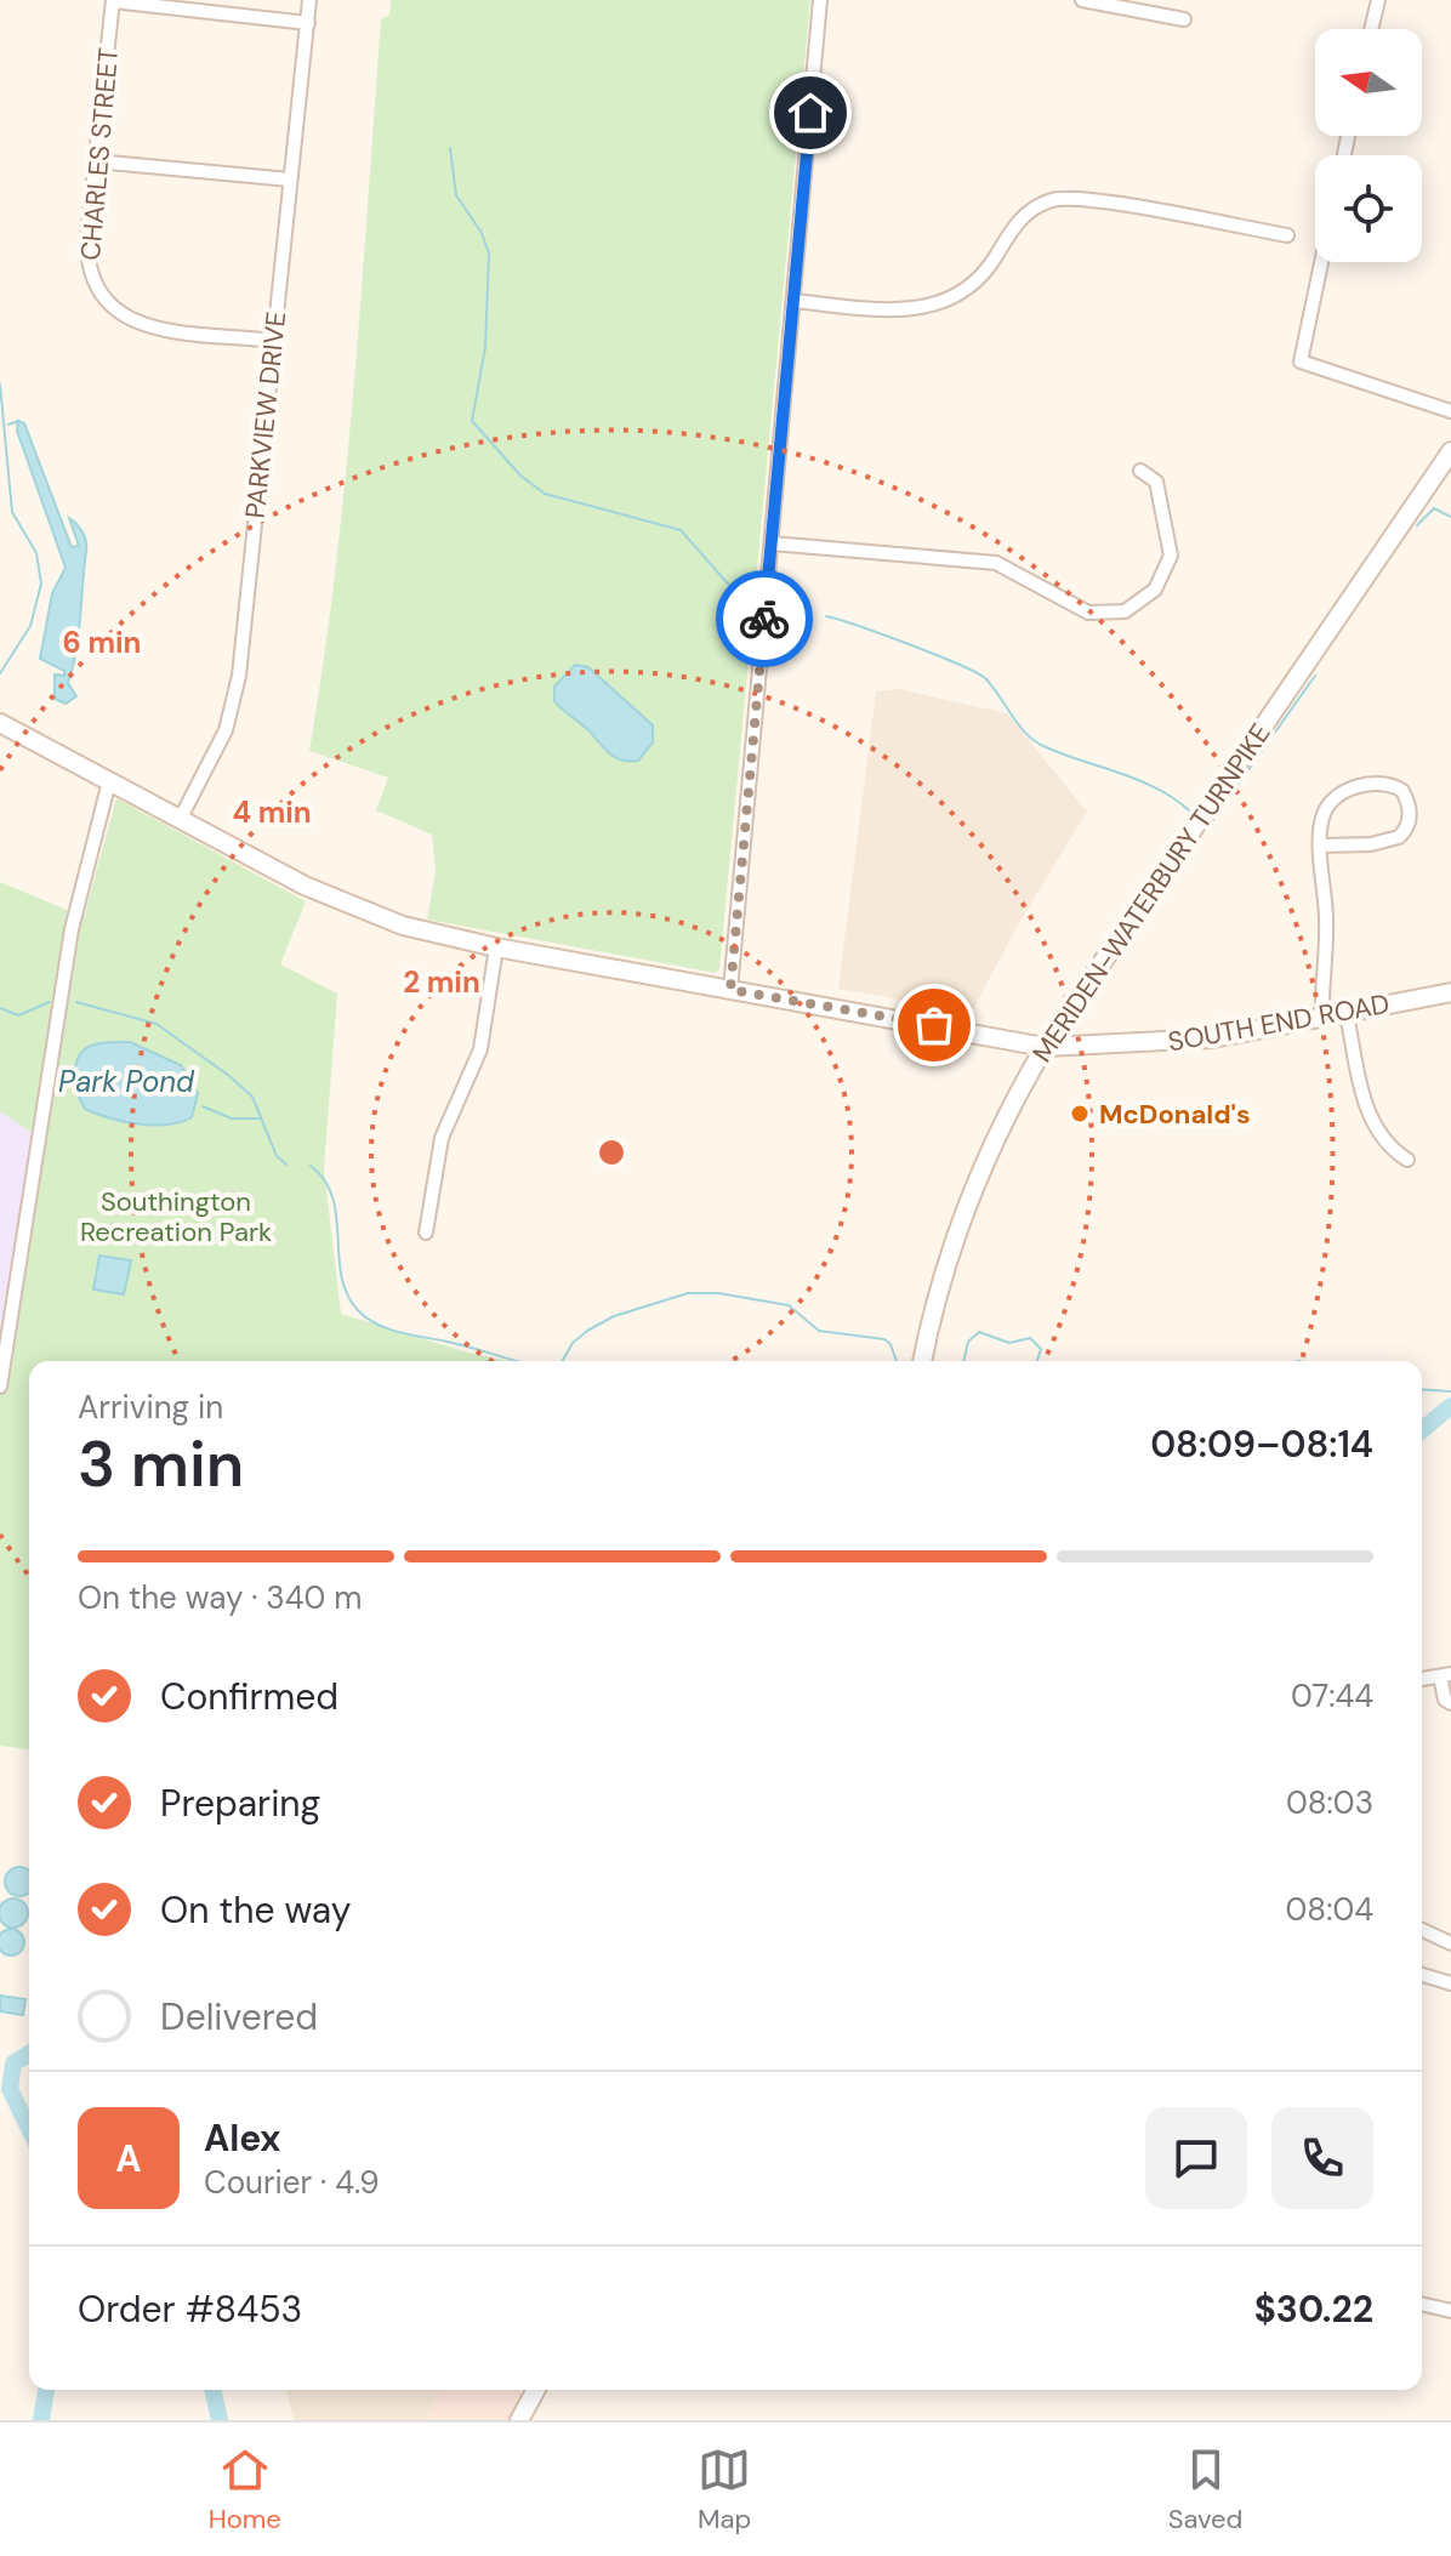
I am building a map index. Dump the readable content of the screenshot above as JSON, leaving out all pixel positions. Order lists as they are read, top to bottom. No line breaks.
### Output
{"streets":{"street":["CHARLES STREET","PARKVIEW DRIVE","MERIDEN-WATERBURY TURNPIKE","SOUTH END ROAD"]},"crossings":[["CHARLES STREET","PARKVIEW DRIVE"],["PARKVIEW DRIVE","SOUTH END ROAD"],["MERIDEN-WATERBURY TURNPIKE","SOUTH END ROAD"]],"water":["Park Pond"],"parks":["Southington Recreation Park"],"places":["McDonald's"],"north":"left","page":{"heading":["3 min","Arriving in","08:09–08:14"],"panel":["Alex","Courier · 4.9","Order #8453","$30.22"],"bar":"On the way · 340 m","list":[["Confirmed","07:44"],["Preparing","08:03"],["On the way","08:04"],"Delivered"],"round":"A","tabs":["Home","Map","Saved"]},"rings":["6 min","4 min","2 min"]}
